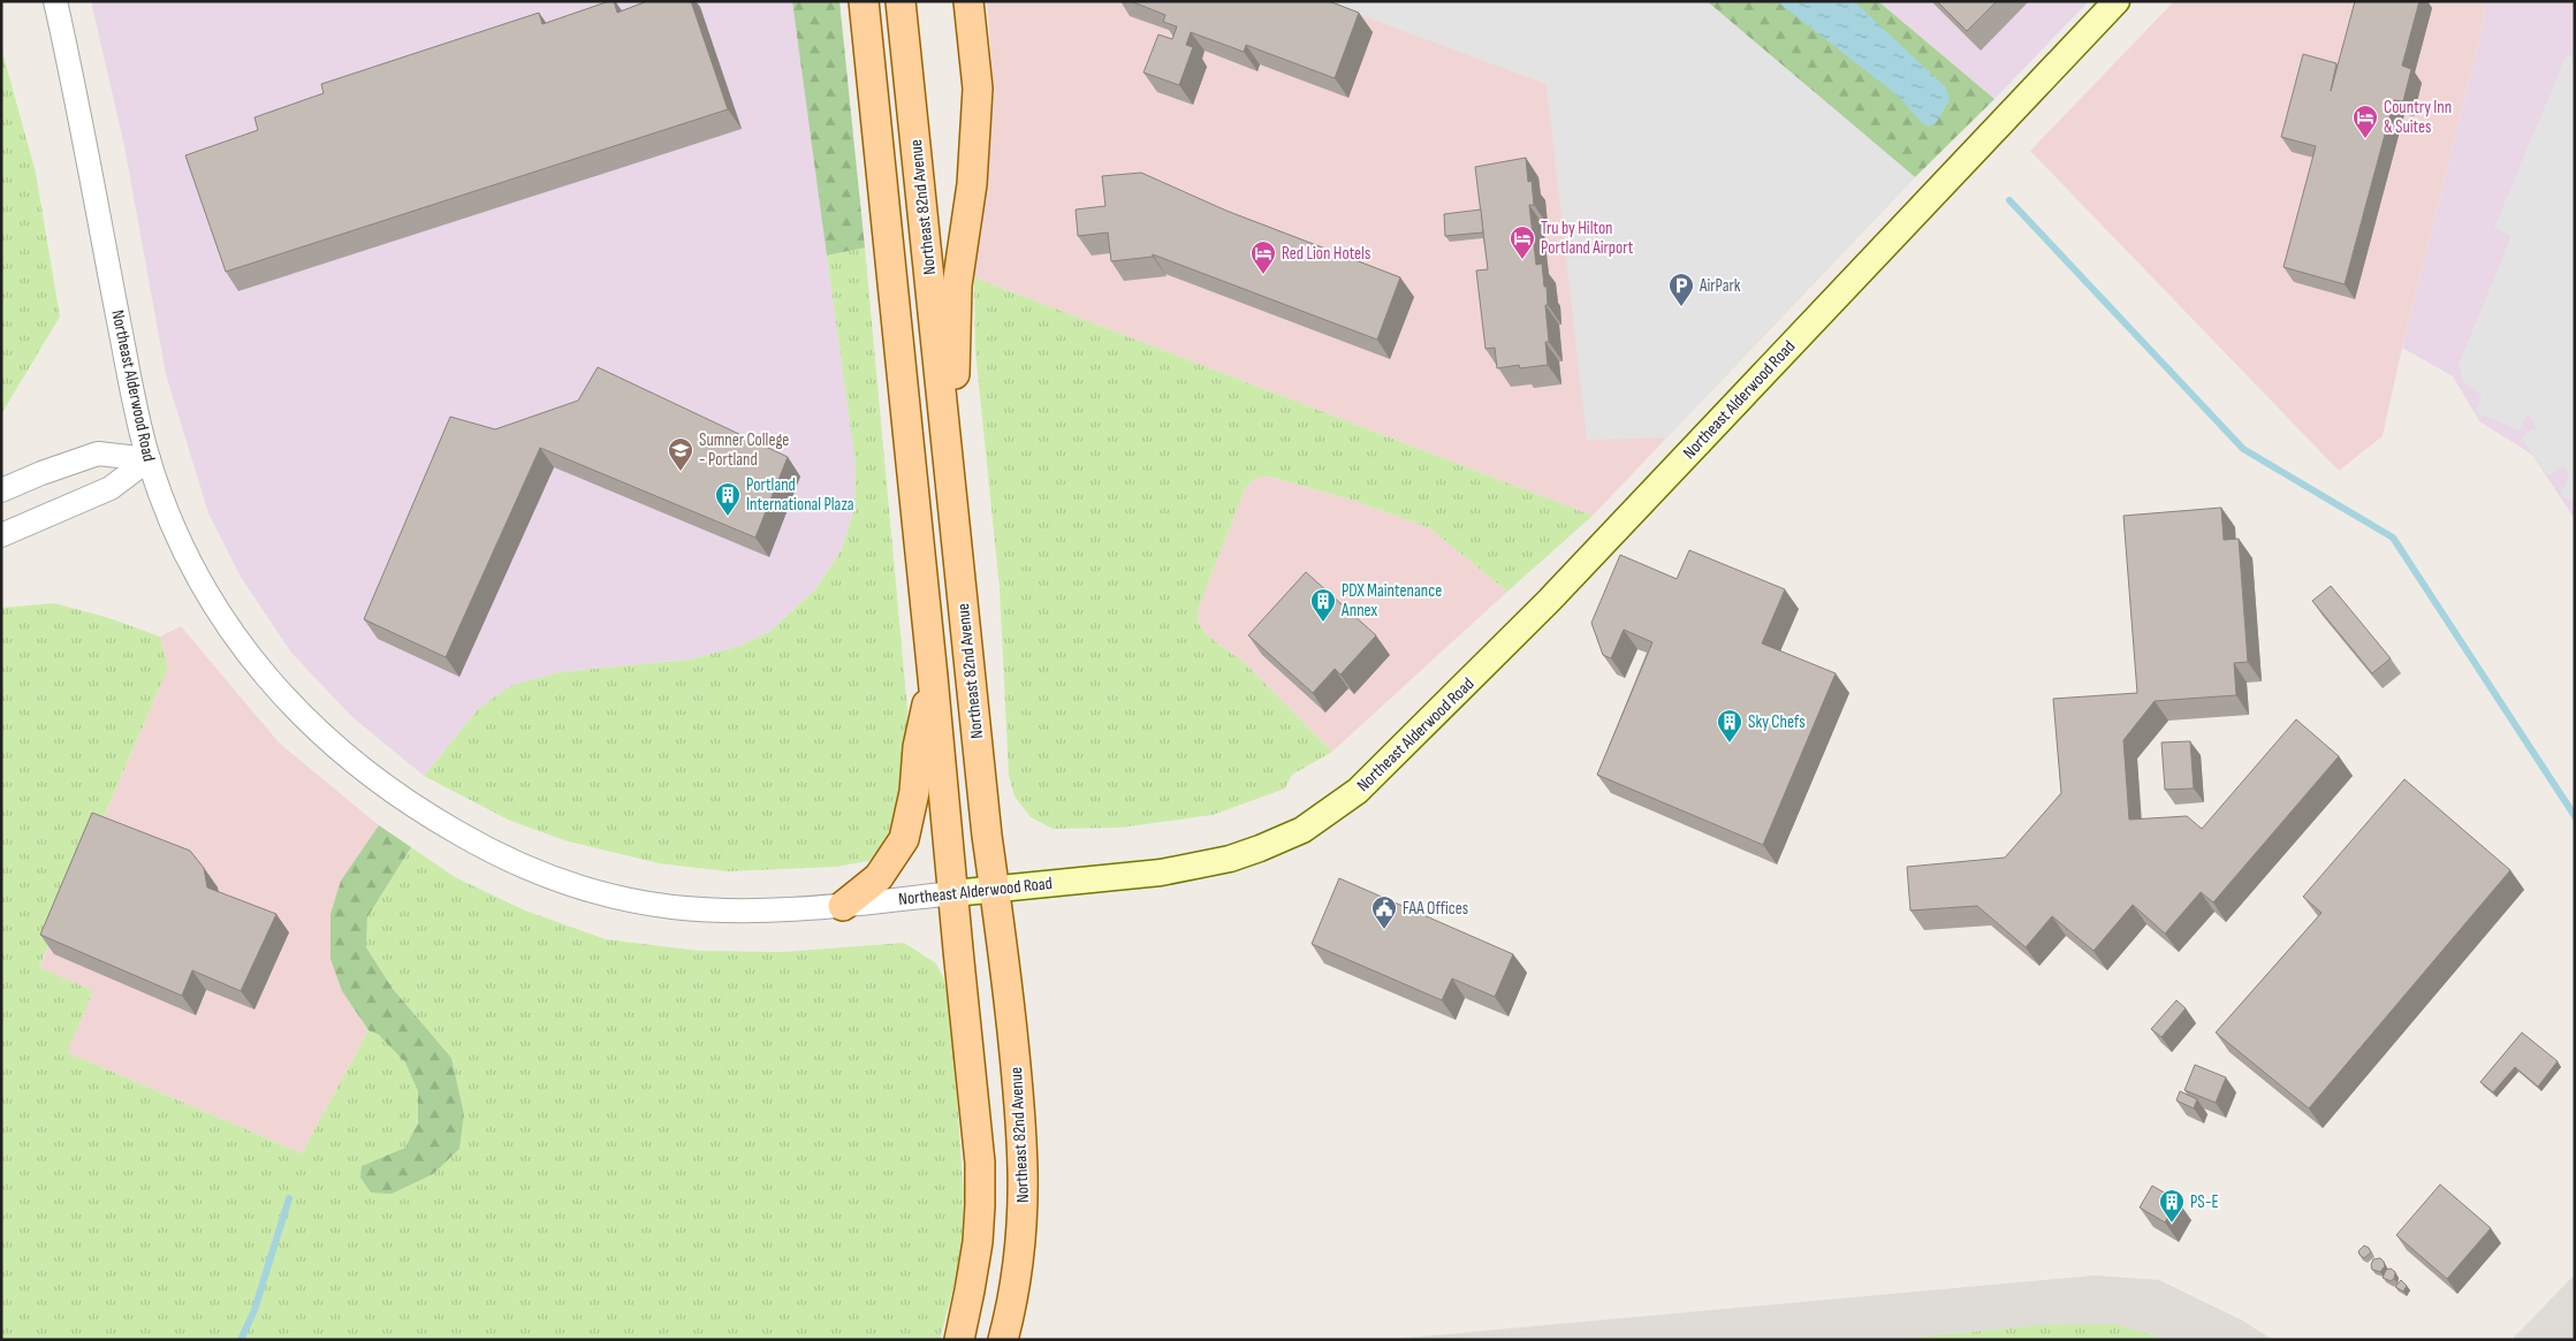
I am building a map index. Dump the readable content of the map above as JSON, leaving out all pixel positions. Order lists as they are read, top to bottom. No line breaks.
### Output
{"streets":{"main road":["Northeast 82nd Avenue","Northeast Alderwood Road"]},"crossings":[["Northeast 82nd Avenue","Northeast Alderwood Road"]],"places":{"hotel":["Country Inn & Suites","Tru by Hilton Portland Airport","Red Lion Hotels"],"parking":["AirPark"],"school or university":["Sumner College - Portland"],"building":["Portland International Plaza","PDX Maintenance Annex","Sky Chefs","PS-E"],"public building":["FAA Offices"]}}
